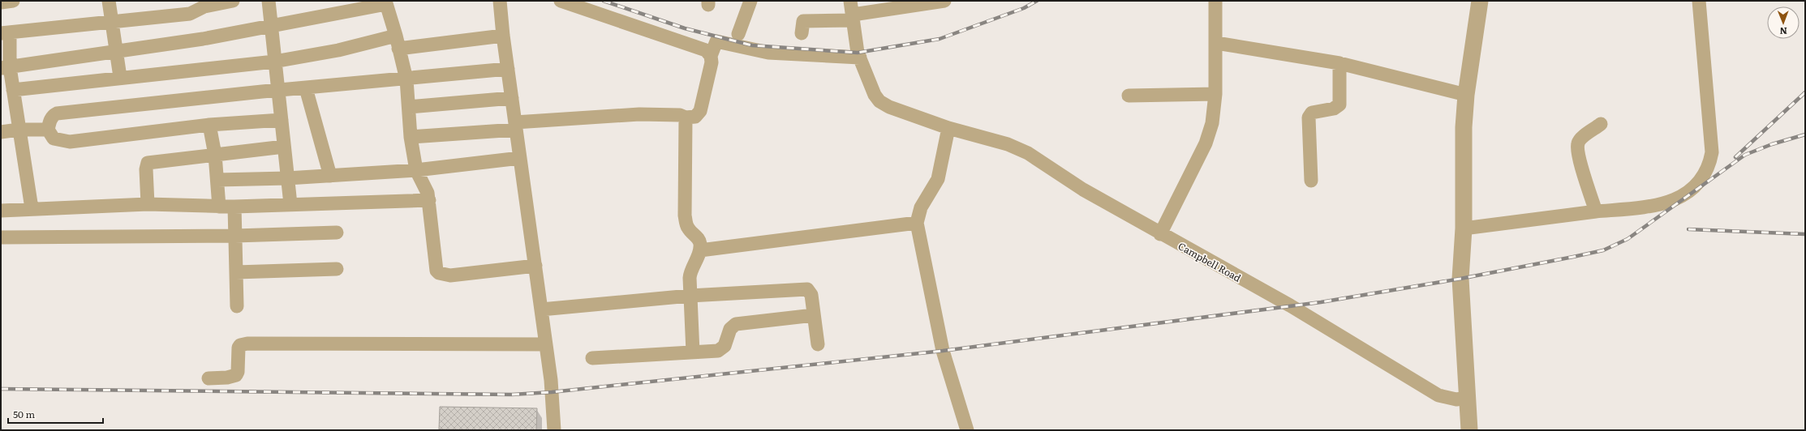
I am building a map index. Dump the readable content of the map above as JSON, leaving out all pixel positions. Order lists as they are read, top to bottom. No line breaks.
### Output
{"streets":{"street":["Campbell Road"]},"scale_bar":"50 m","north":"bottom"}
